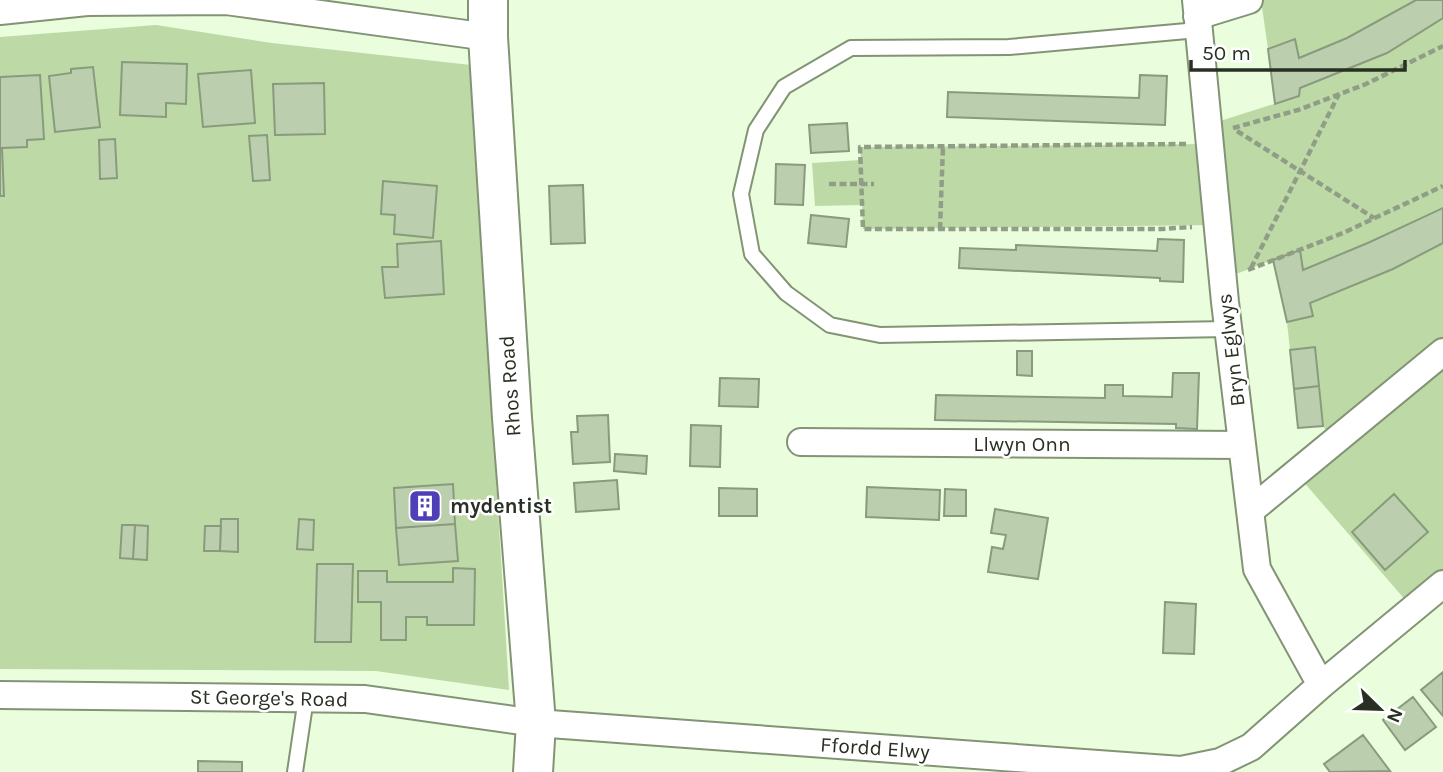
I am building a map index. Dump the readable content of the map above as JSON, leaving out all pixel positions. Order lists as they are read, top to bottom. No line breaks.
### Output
{"streets":{"main road":["Rhos Road"],"street":["Bryn Eglwys","Llwyn Onn","St George's Road","Ffordd Elwy"]},"crossings":[["Bryn Eglwys","Llwyn Onn"],["Bryn Eglwys","Ffordd Elwy"],["Rhos Road","St George's Road"],["Rhos Road","Ffordd Elwy"],["St George's Road","Ffordd Elwy"]],"places":{"building":["mydentist"]},"scale_bar":"50 m","north":"bottom right"}
